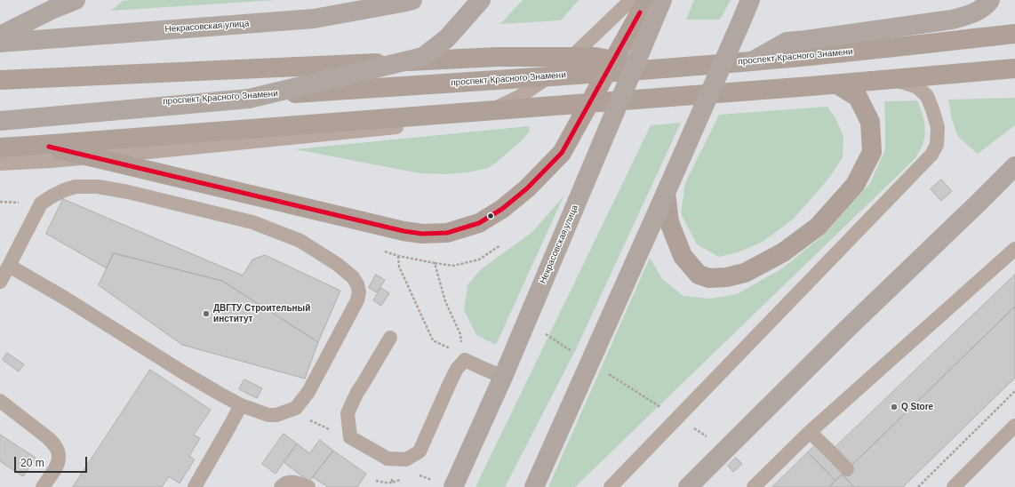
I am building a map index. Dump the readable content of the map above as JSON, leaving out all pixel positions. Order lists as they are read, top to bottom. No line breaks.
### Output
{"streets":{"highway":["Некрасовская улица"],"main road":["проспект Красного Знамени"]},"places":["ДВГТУ Строительный институт","Q Store"],"scale_bar":"20 m"}
